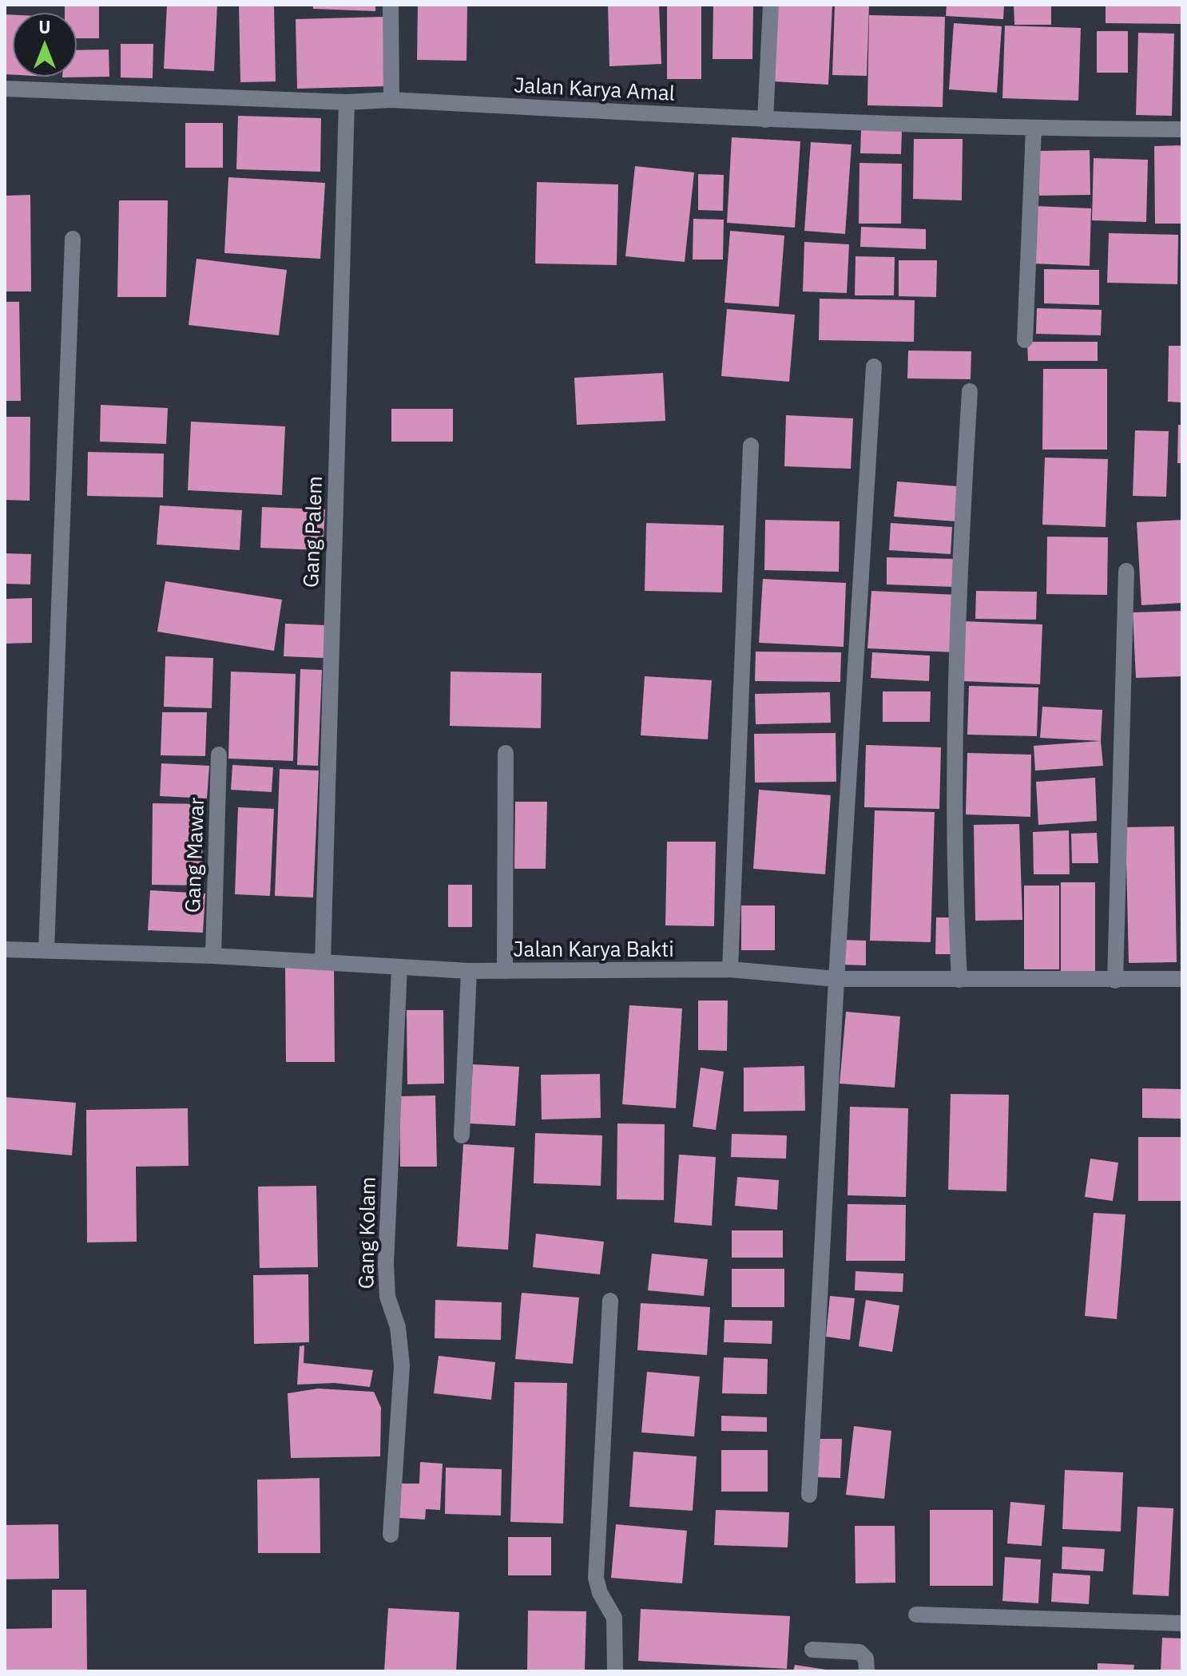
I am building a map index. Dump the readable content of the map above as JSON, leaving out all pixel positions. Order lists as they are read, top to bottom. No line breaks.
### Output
{"streets":{"street":["Jalan Karya Amal","Gang Palem","Gang Mawar","Jalan Karya Bakti","Gang Kolam"]},"crossings":[["Jalan Karya Amal","Gang Palem"],["Gang Palem","Jalan Karya Bakti"],["Gang Mawar","Jalan Karya Bakti"],["Jalan Karya Bakti","Gang Kolam"]],"north":"top"}
